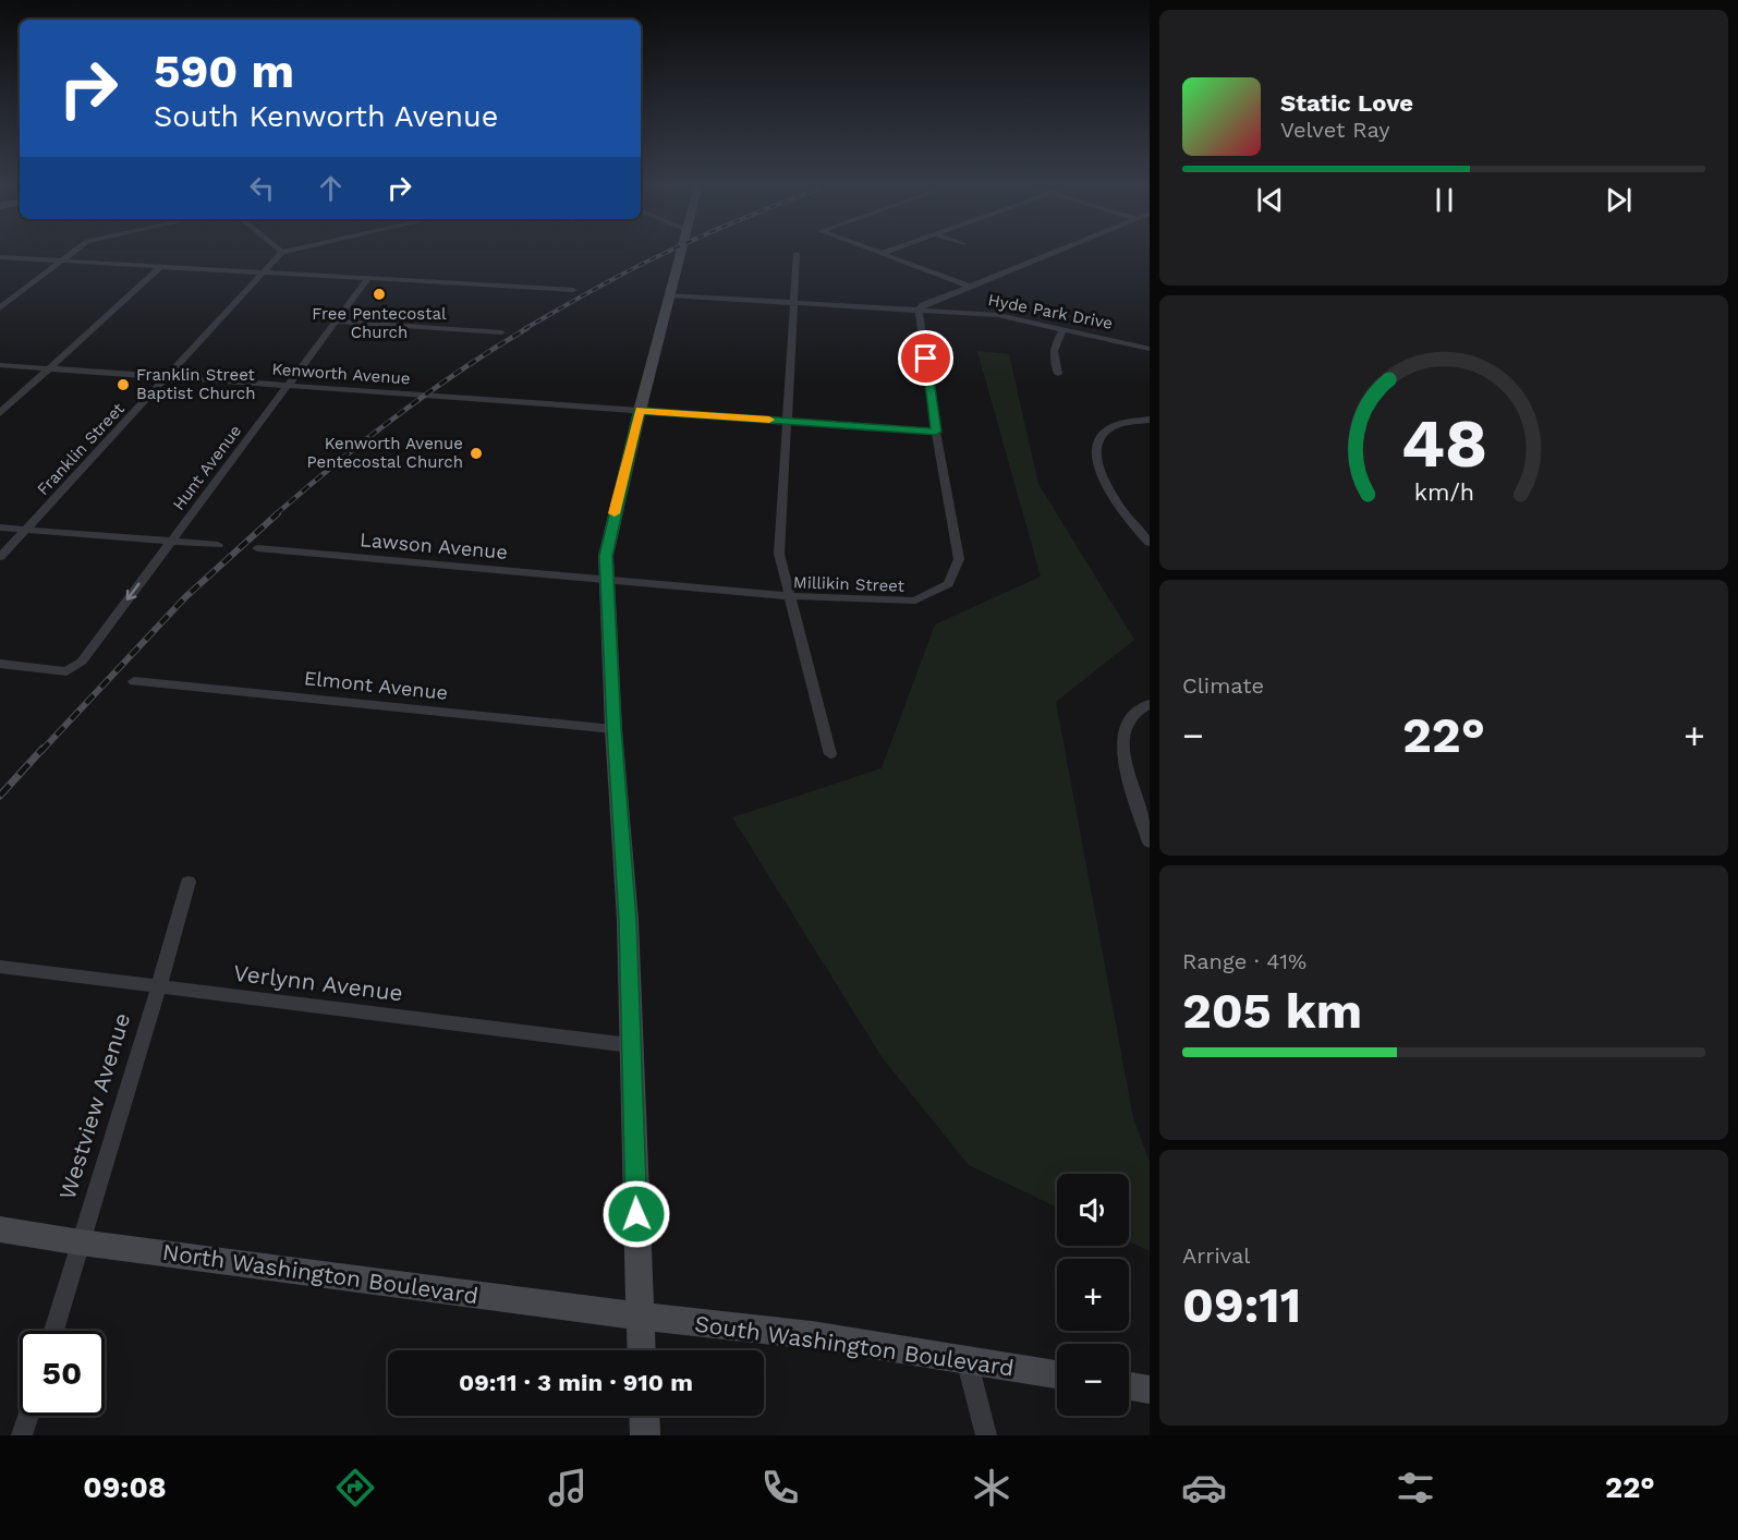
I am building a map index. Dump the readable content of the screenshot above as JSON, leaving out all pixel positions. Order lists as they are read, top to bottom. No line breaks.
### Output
{"streets":{"main road":["North Washington Boulevard","South Washington Boulevard"],"street":["Hyde Park Drive","Kenworth Avenue","Franklin Street","Hunt Avenue","Lawson Avenue","Millikin Street","Elmont Avenue","Verlynn Avenue","Westview Avenue"]},"crossings":[["Hyde Park Drive","Millikin Street"],["Kenworth Avenue","Franklin Street"],["Kenworth Avenue","Hunt Avenue"],["Kenworth Avenue","Millikin Street"],["Lawson Avenue","Millikin Street"],["Verlynn Avenue","Westview Avenue"],["Westview Avenue","North Washington Boulevard"],["North Washington Boulevard","South Washington Boulevard"]],"one_way":["Hunt Avenue"],"places":["Free Pentecostal Church","Franklin Street Baptist Church","Kenworth Avenue Pentecostal Church"],"page":{"turn":["590 m","South Kenworth Avenue"],"song":["Static Love","Velvet Ray"],"tile":["Climate",["Range · 41%","205 km"],["Arrival","09:11"]],"heat":["−","22°","+"],"map_buttons":["+","−"],"limit":"50","trip":"09:11 · 3 min · 910 m","tabs":["09:08","22°"],"gauge":["48","km/h"]}}
